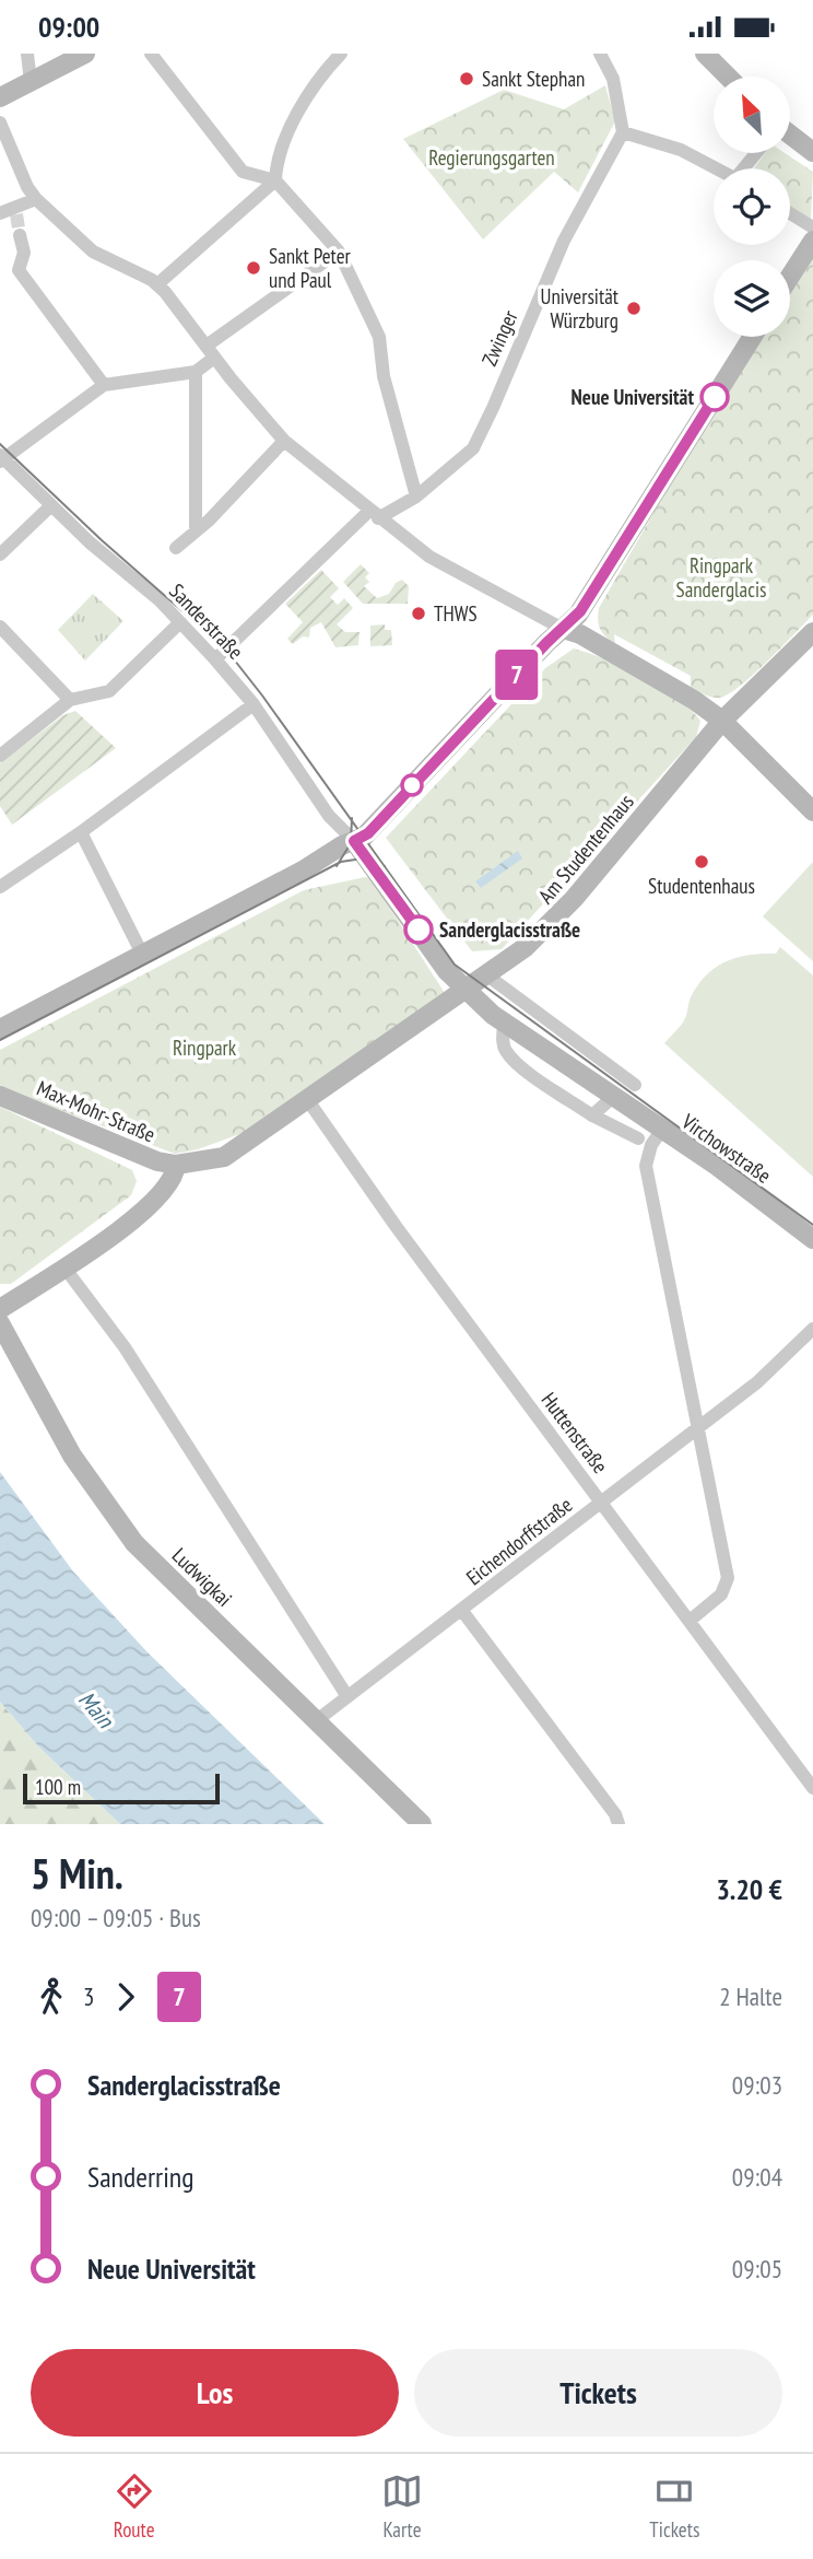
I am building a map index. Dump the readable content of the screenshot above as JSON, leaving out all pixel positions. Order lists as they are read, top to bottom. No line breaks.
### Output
{"streets":{"street":["Zwinger","Sanderstraße","Am Studentenhaus","Max-Mohr-Straße","Virchowstraße","Huttenstraße","Eichendorffstraße","Ludwigkai"]},"crossings":[["Zwinger","Sanderstraße"],["Sanderstraße","Virchowstraße"],["Am Studentenhaus","Virchowstraße"],["Huttenstraße","Eichendorffstraße"],["Eichendorffstraße","Ludwigkai"]],"water":["Main"],"parks":["Regierungsgarten","Ringpark Sanderglacis","Ringpark"],"places":["Sankt Stephan","Sankt Peter und Paul","Universität Würzburg","Neue Universität","THWS","Studentenhaus","Sanderglacisstraße"],"lines":["bus line 7"],"scale_bar":"100 m","north":"top left","page":{"status":"09:00","on_map":"7","scale":"100 m","heading":["5 Min.","09:00 – 09:05 · Bus","3.20 €"],"legs":["3","7","2 Halte"],"list":[{"name":"Sanderglacisstraße","value":"09:03"},{"name":"Sanderring","value":"09:04"},{"name":"Neue Universität","value":"09:05"}],"buttons":["Los","Tickets"],"tabs":["Route","Karte","Tickets"]}}
